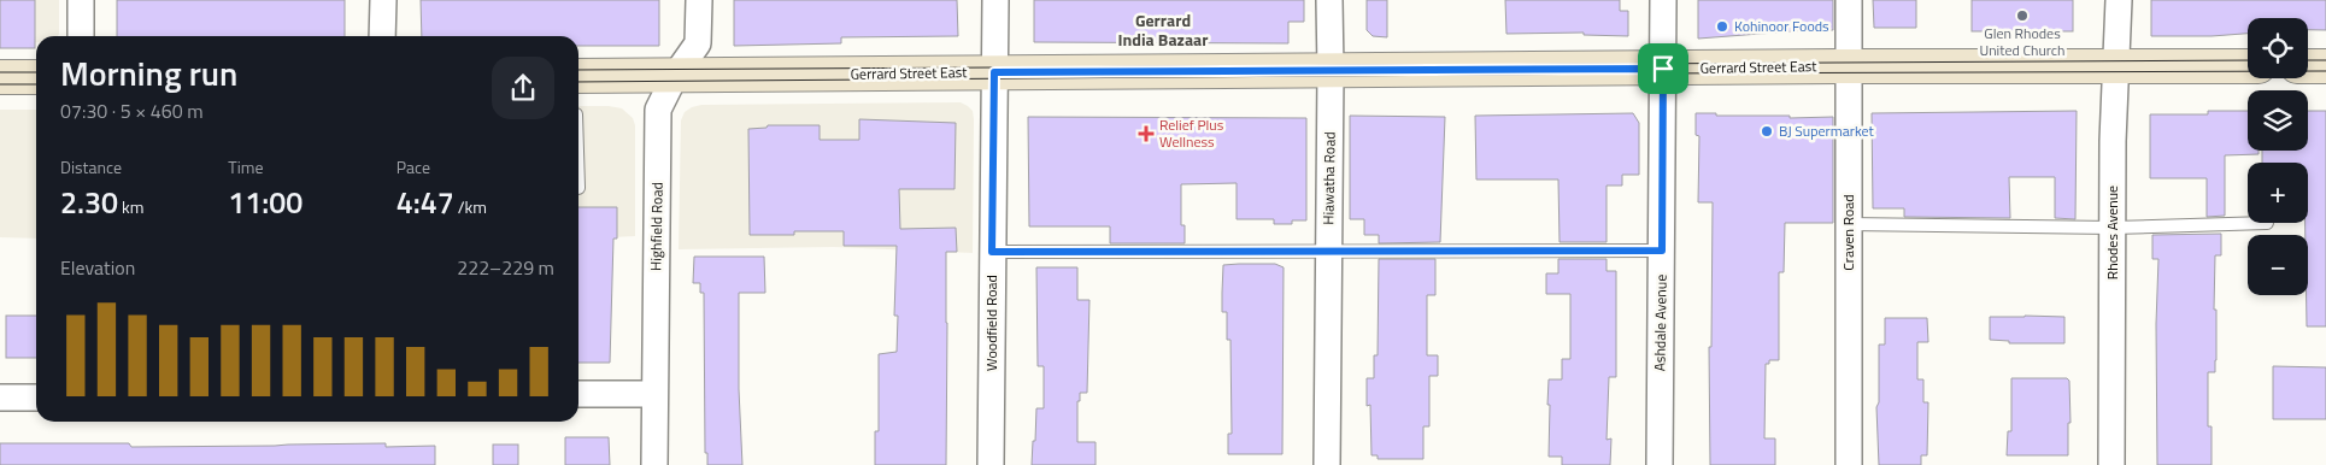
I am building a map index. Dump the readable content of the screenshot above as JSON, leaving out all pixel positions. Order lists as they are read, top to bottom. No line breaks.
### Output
{"streets":{"main road":["Gerrard Street East"],"street":["Hiawatha Road","Highfield Road","Craven Road","Rhodes Avenue","Woodfield Road","Ashdale Avenue"]},"crossings":[["Gerrard Street East","Hiawatha Road"],["Gerrard Street East","Highfield Road"],["Gerrard Street East","Craven Road"],["Gerrard Street East","Rhodes Avenue"],["Gerrard Street East","Woodfield Road"],["Gerrard Street East","Ashdale Avenue"]],"districts":["Gerrard India Bazaar"],"places":{"other":["Glen Rhodes United Church","Kohinoor Foods","BJ Supermarket"],"health":["Relief Plus Wellness"]},"page":{"map_buttons":["+","−"],"heading":["Morning run","07:30 · 5 × 460 m"],"stats":[["Distance","2.30 km"],["Time","11:00"],["Pace","4:47 /km"]],"chart":["Elevation","222–229 m"]}}
